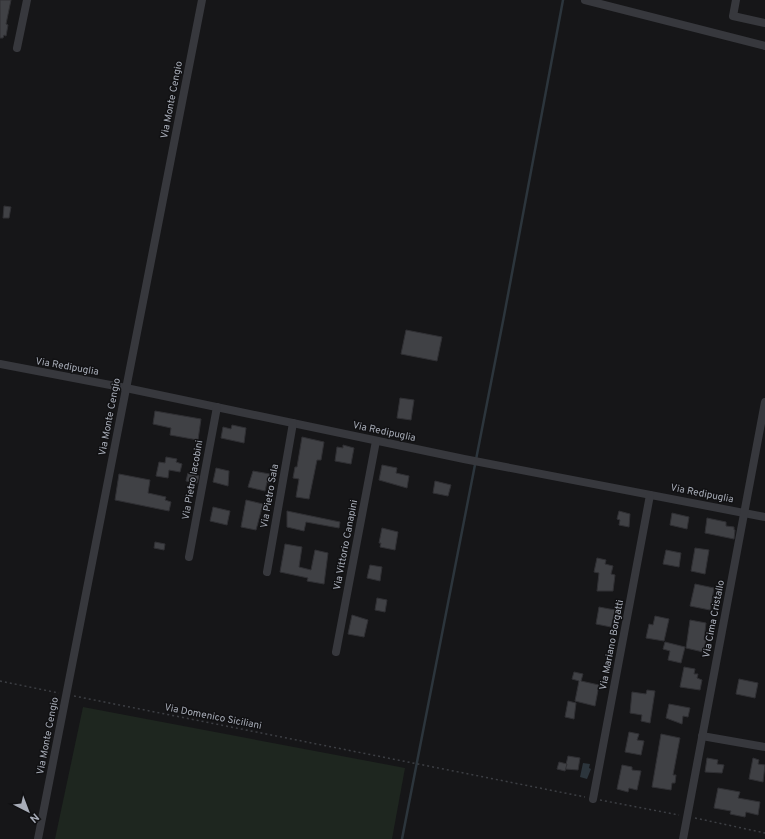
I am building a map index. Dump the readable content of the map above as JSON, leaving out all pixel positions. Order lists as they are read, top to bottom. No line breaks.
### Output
{"streets":{"street":["Via Monte Cengio","Via Redipuglia","Via Pietro Iacobini","Via Pietro Sala","Via Vittorio Canapini","Via Cima Cristallo","Via Mariano Borgatti"],"path":["Via Domenico Siciliani"]},"crossings":[["Via Monte Cengio","Via Redipuglia"],["Via Monte Cengio","Via Domenico Siciliani"],["Via Redipuglia","Via Pietro Iacobini"],["Via Redipuglia","Via Pietro Sala"],["Via Redipuglia","Via Vittorio Canapini"],["Via Redipuglia","Via Cima Cristallo"],["Via Redipuglia","Via Mariano Borgatti"]],"north":"bottom right"}
